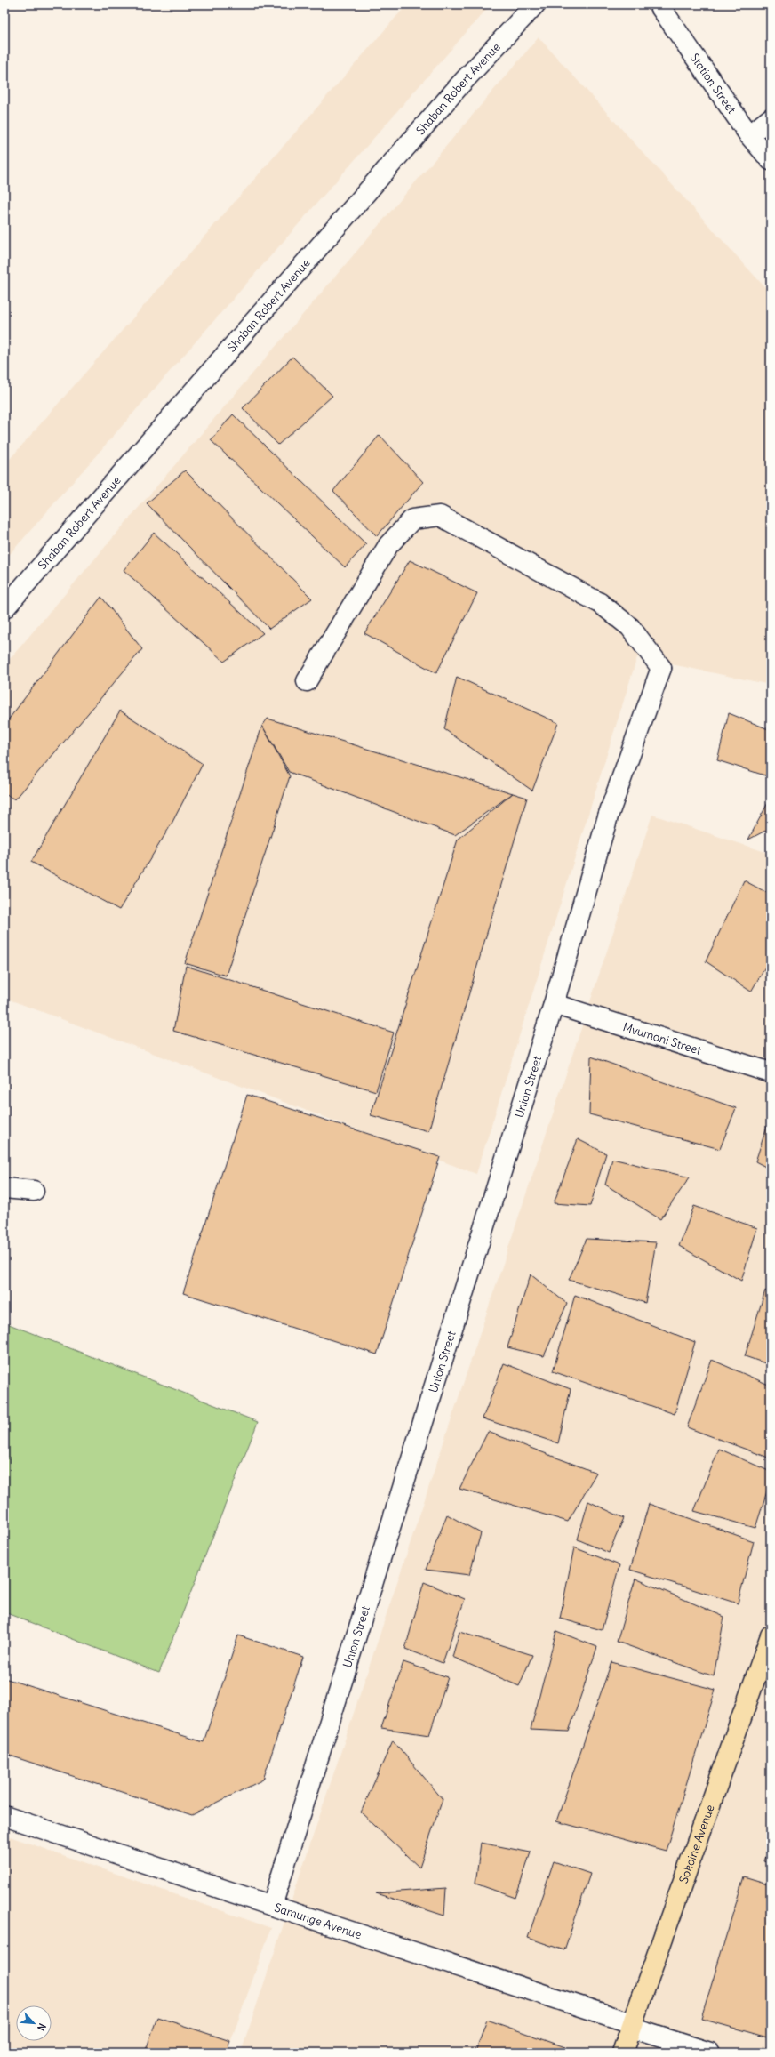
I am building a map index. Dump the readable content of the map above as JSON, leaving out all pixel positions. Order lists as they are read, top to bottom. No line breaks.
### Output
{"streets":{"main road":["Sokoine Avenue"],"street":["Station Street","Shaban Robert Avenue","Mvumoni Street","Union Street","Samunge Avenue"]},"crossings":[["Mvumoni Street","Union Street"],["Union Street","Samunge Avenue"],["Sokoine Avenue","Samunge Avenue"]],"north":"bottom right"}
